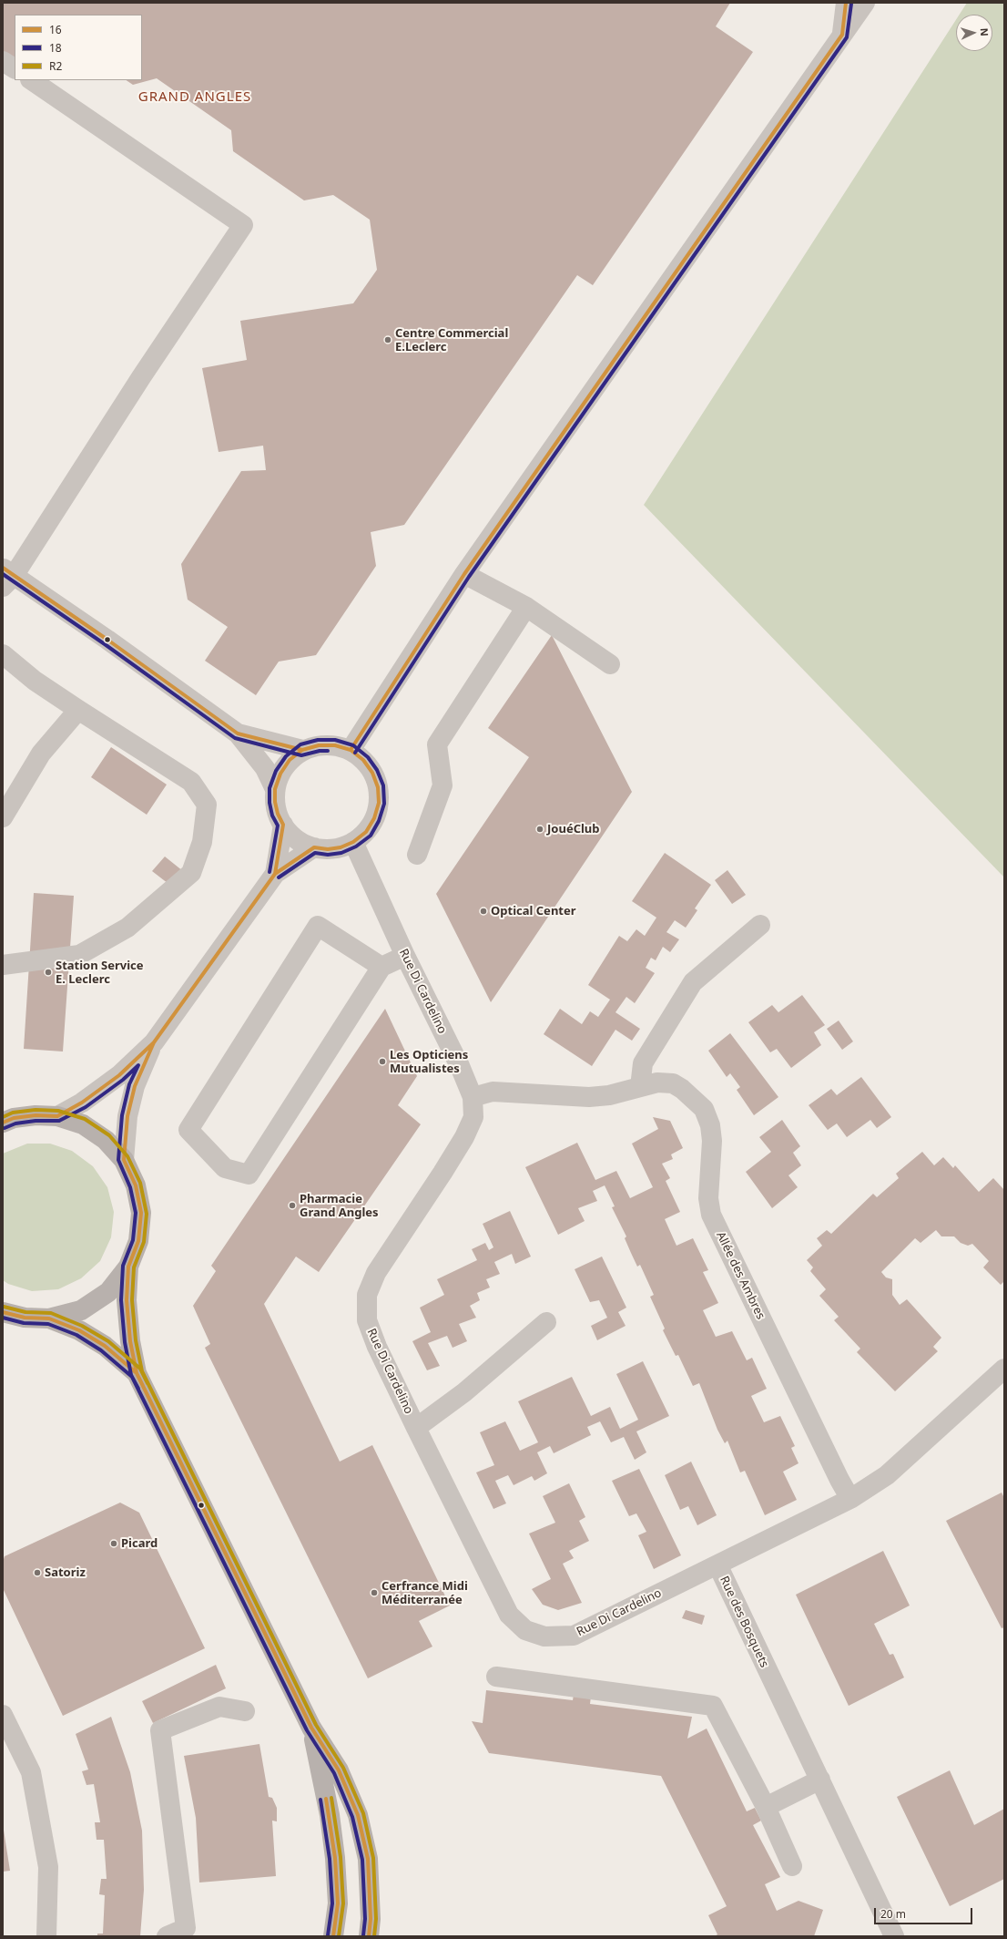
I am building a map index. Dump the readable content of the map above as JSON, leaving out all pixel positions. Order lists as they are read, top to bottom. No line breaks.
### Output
{"streets":{"street":["Rue Di Cardelino","Allée des Ambres","Rue des Bosquets"]},"crossings":[["Rue Di Cardelino","Allée des Ambres"],["Rue Di Cardelino","Rue des Bosquets"],["Allée des Ambres","Rue des Bosquets"]],"districts":["GRAND ANGLES"],"places":["Centre Commercial E.Leclerc","JouéClub","Optical Center","Station Service E. Leclerc","Les Opticiens Mutualistes","Pharmacie Grand Angles","Picard","Satoriz","Cerfrance Midi Méditerranée"],"lines":["transit line 16","transit line 18","transit line R2"],"legend":["16","18","R2"],"scale_bar":"20 m","north":"right"}
